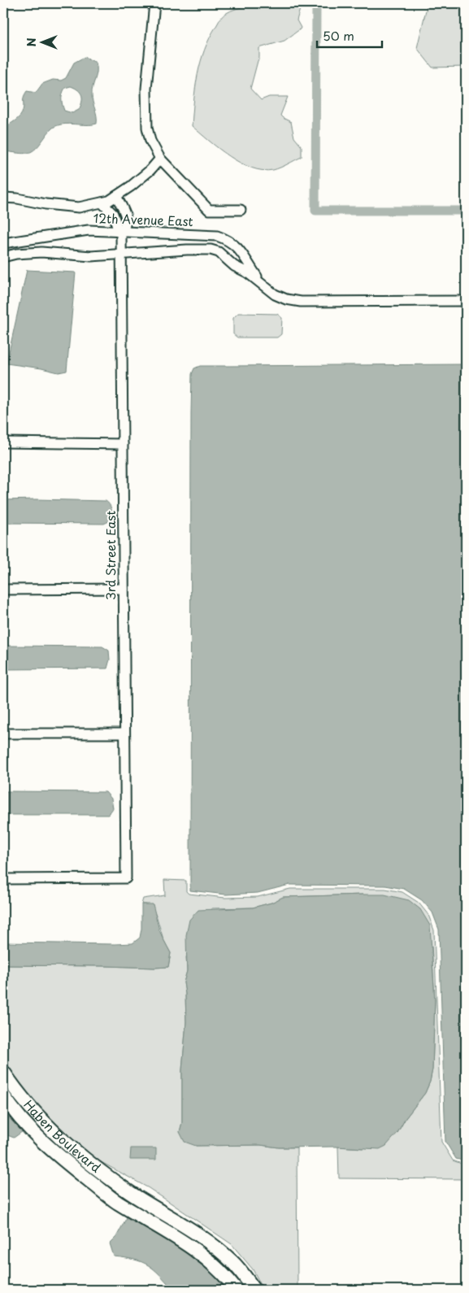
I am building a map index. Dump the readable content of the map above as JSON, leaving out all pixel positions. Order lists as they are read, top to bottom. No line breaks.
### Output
{"streets":{"street":["12th Avenue East","3rd Street East","Haben Boulevard"]},"crossings":[["12th Avenue East","3rd Street East"]],"scale_bar":"50 m","north":"left"}
